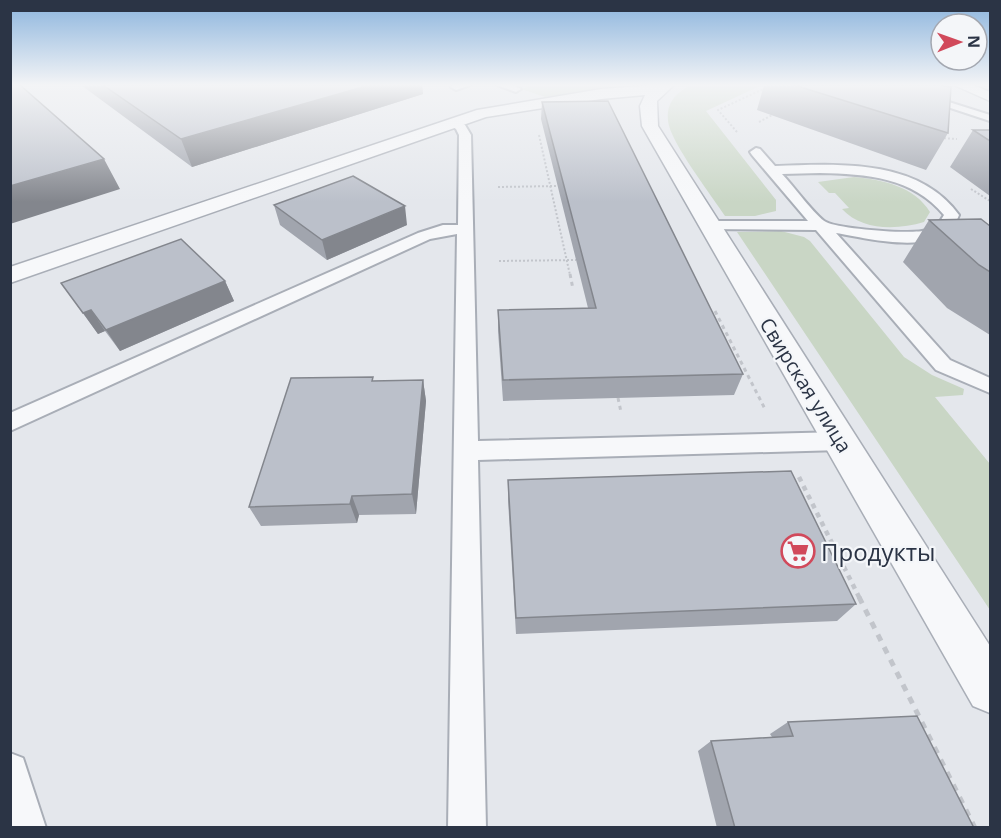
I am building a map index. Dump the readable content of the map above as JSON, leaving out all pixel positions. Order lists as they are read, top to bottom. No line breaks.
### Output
{"streets":{"street":["Свирская улица"]},"places":{"supermarket":["Продукты"]},"north":"right"}
